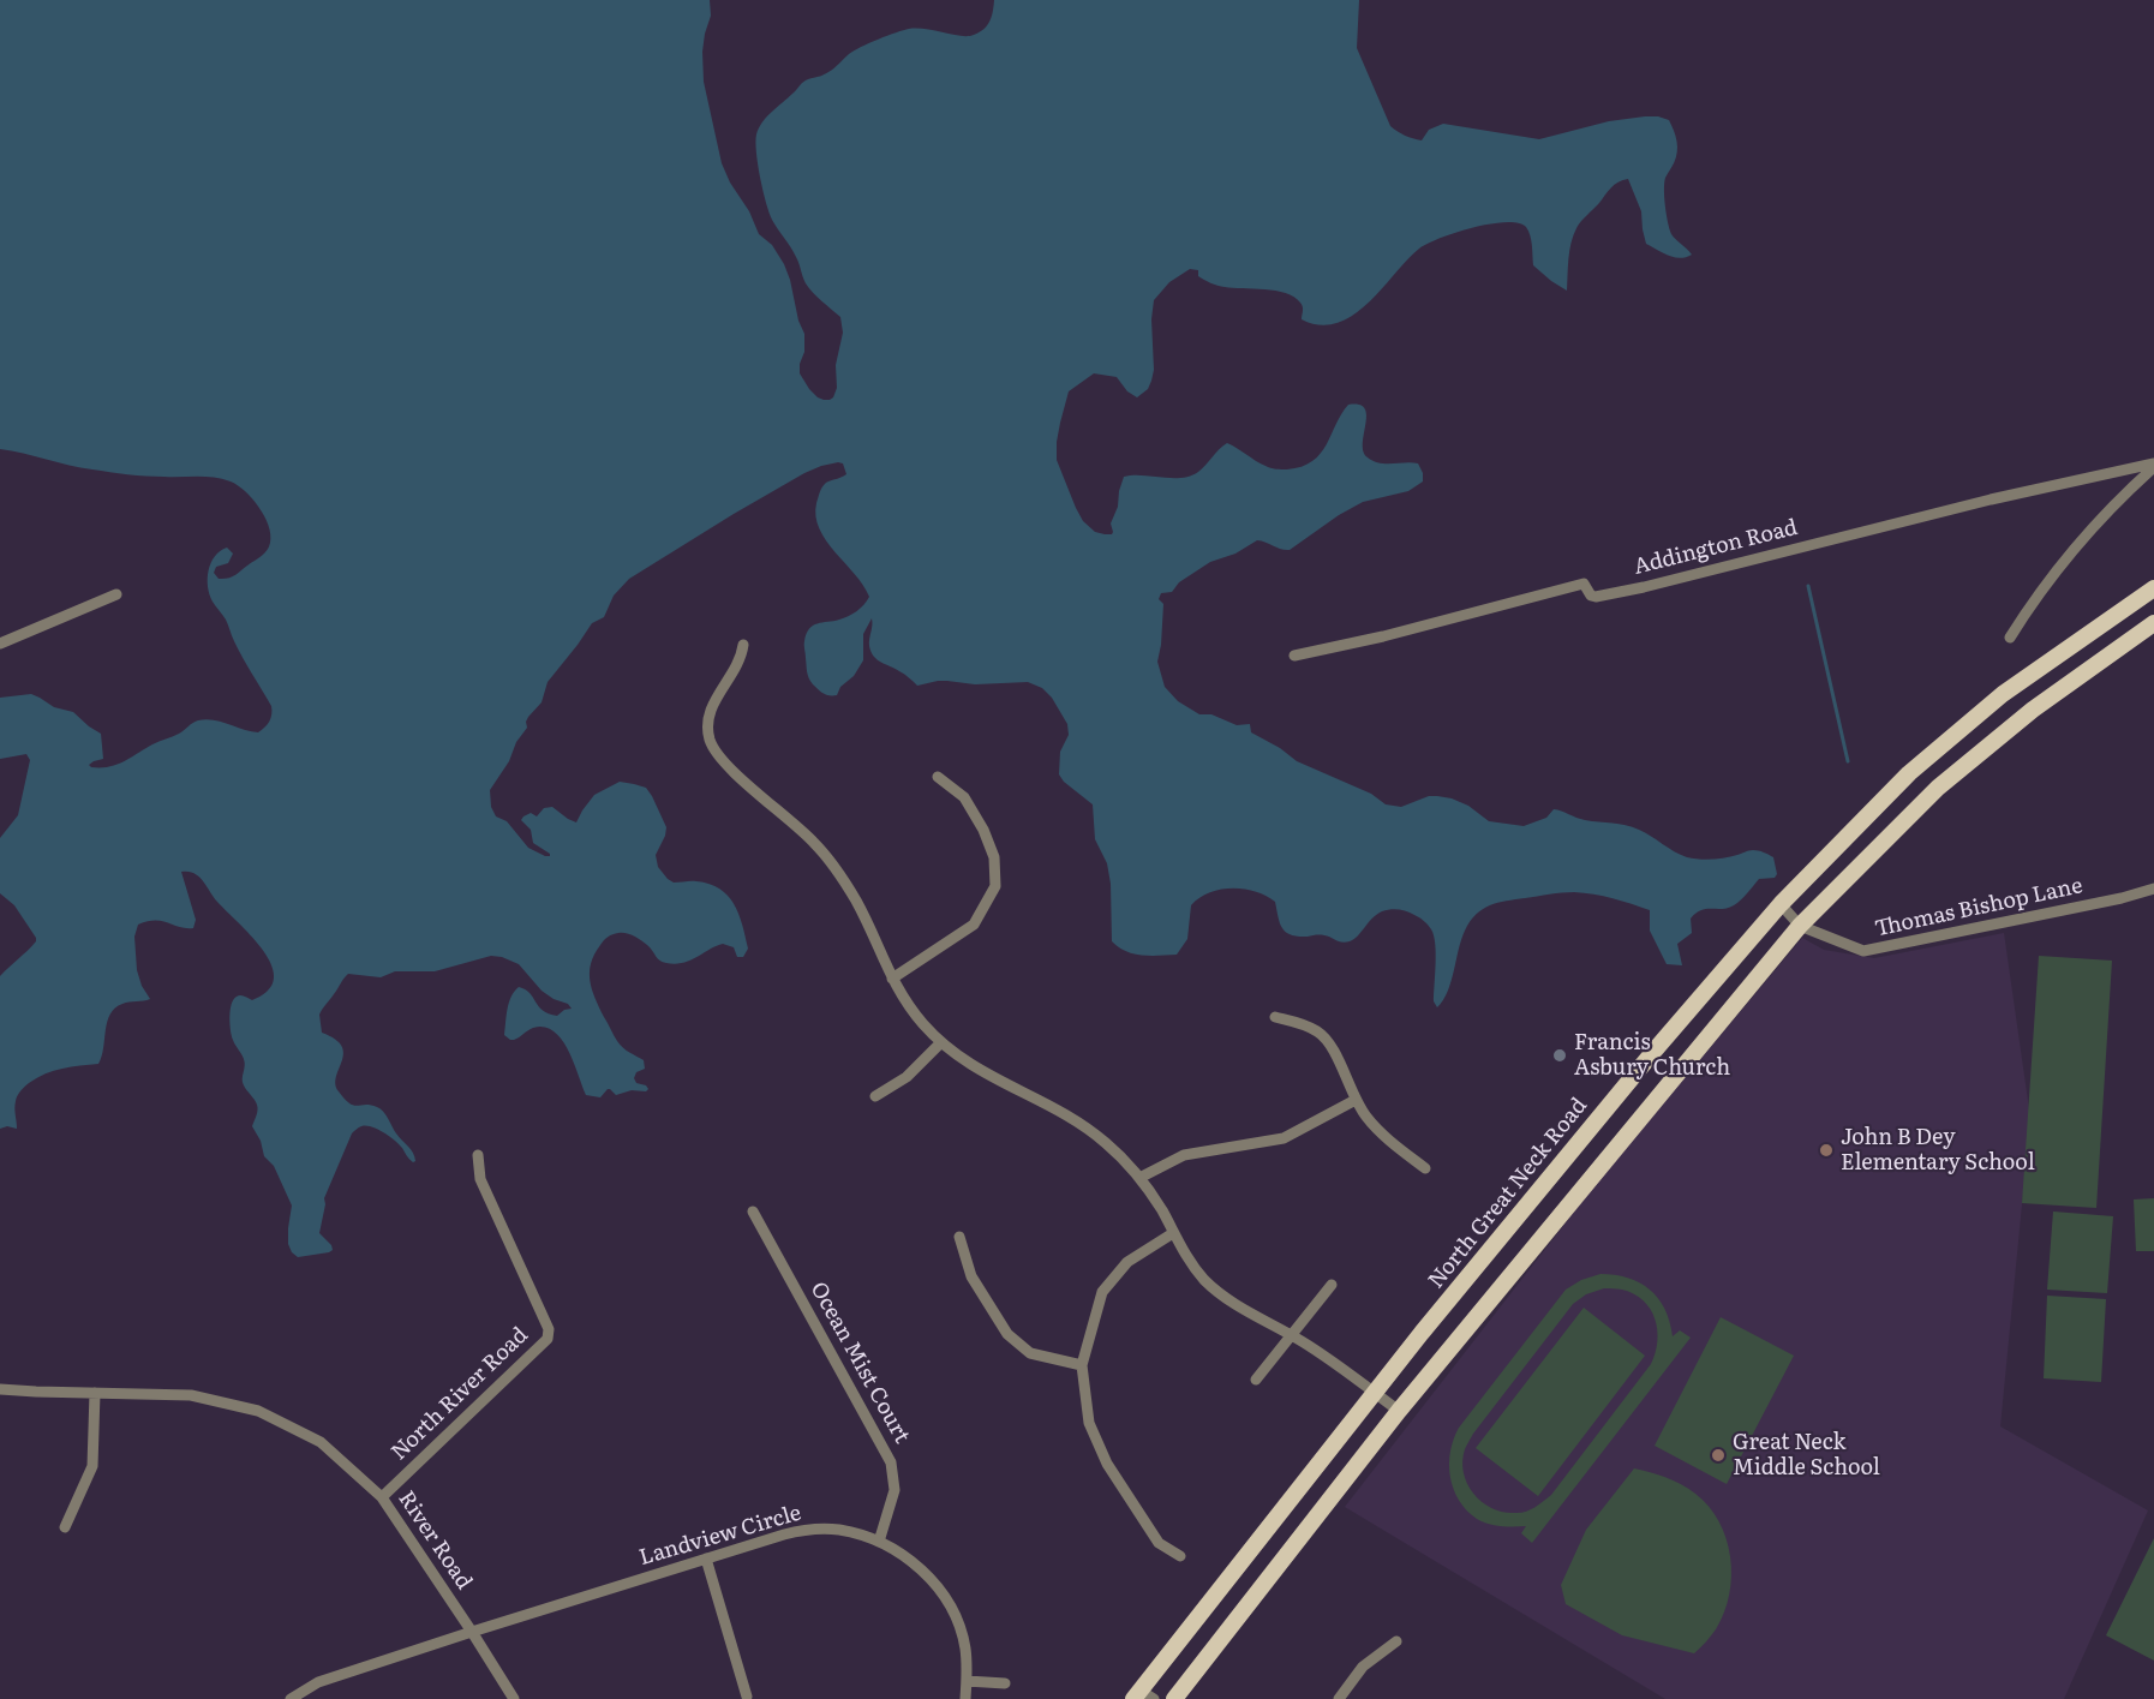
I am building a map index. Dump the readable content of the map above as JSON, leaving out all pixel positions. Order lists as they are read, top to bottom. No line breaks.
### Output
{"streets":{"main road":["North Great Neck Road"],"street":["Addington Road","Thomas Bishop Lane","Ocean Mist Court","North River Road","Landview Circle","River Road"]},"crossings":[["Thomas Bishop Lane","North Great Neck Road"],["Ocean Mist Court","Landview Circle"],["North River Road","River Road"],["Landview Circle","River Road"]],"places":["Francis Asbury Church","John B Dey Elementary School","Great Neck Middle School"]}
